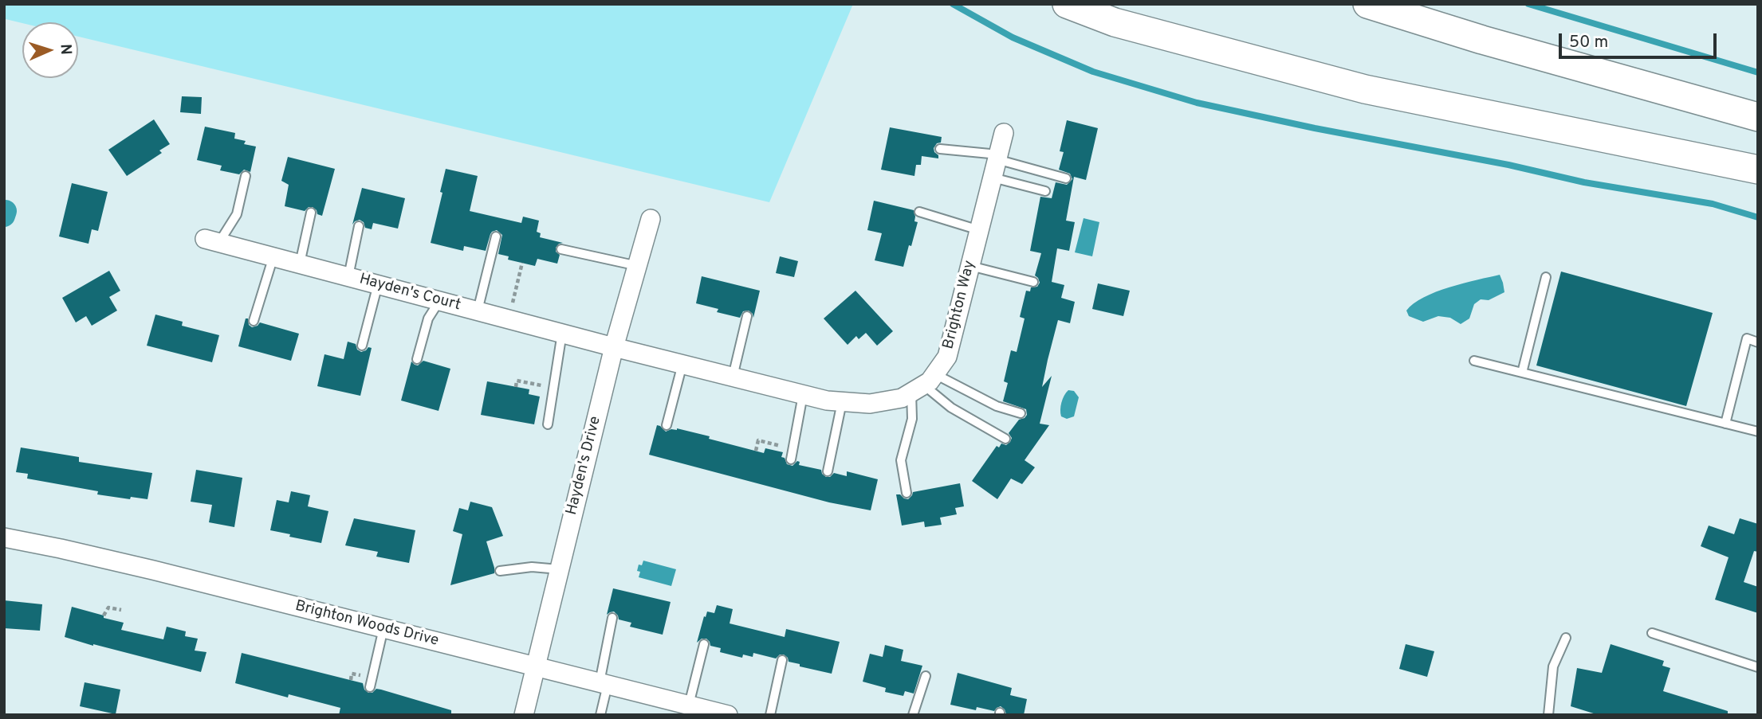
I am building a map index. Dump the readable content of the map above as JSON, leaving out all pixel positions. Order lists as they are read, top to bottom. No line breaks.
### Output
{"streets":{"street":["Hayden's Court","Brighton Way","Hayden's Drive","Brighton Woods Drive"]},"crossings":[["Hayden's Court","Hayden's Drive"],["Hayden's Drive","Brighton Woods Drive"]],"scale_bar":"50 m","north":"right"}
